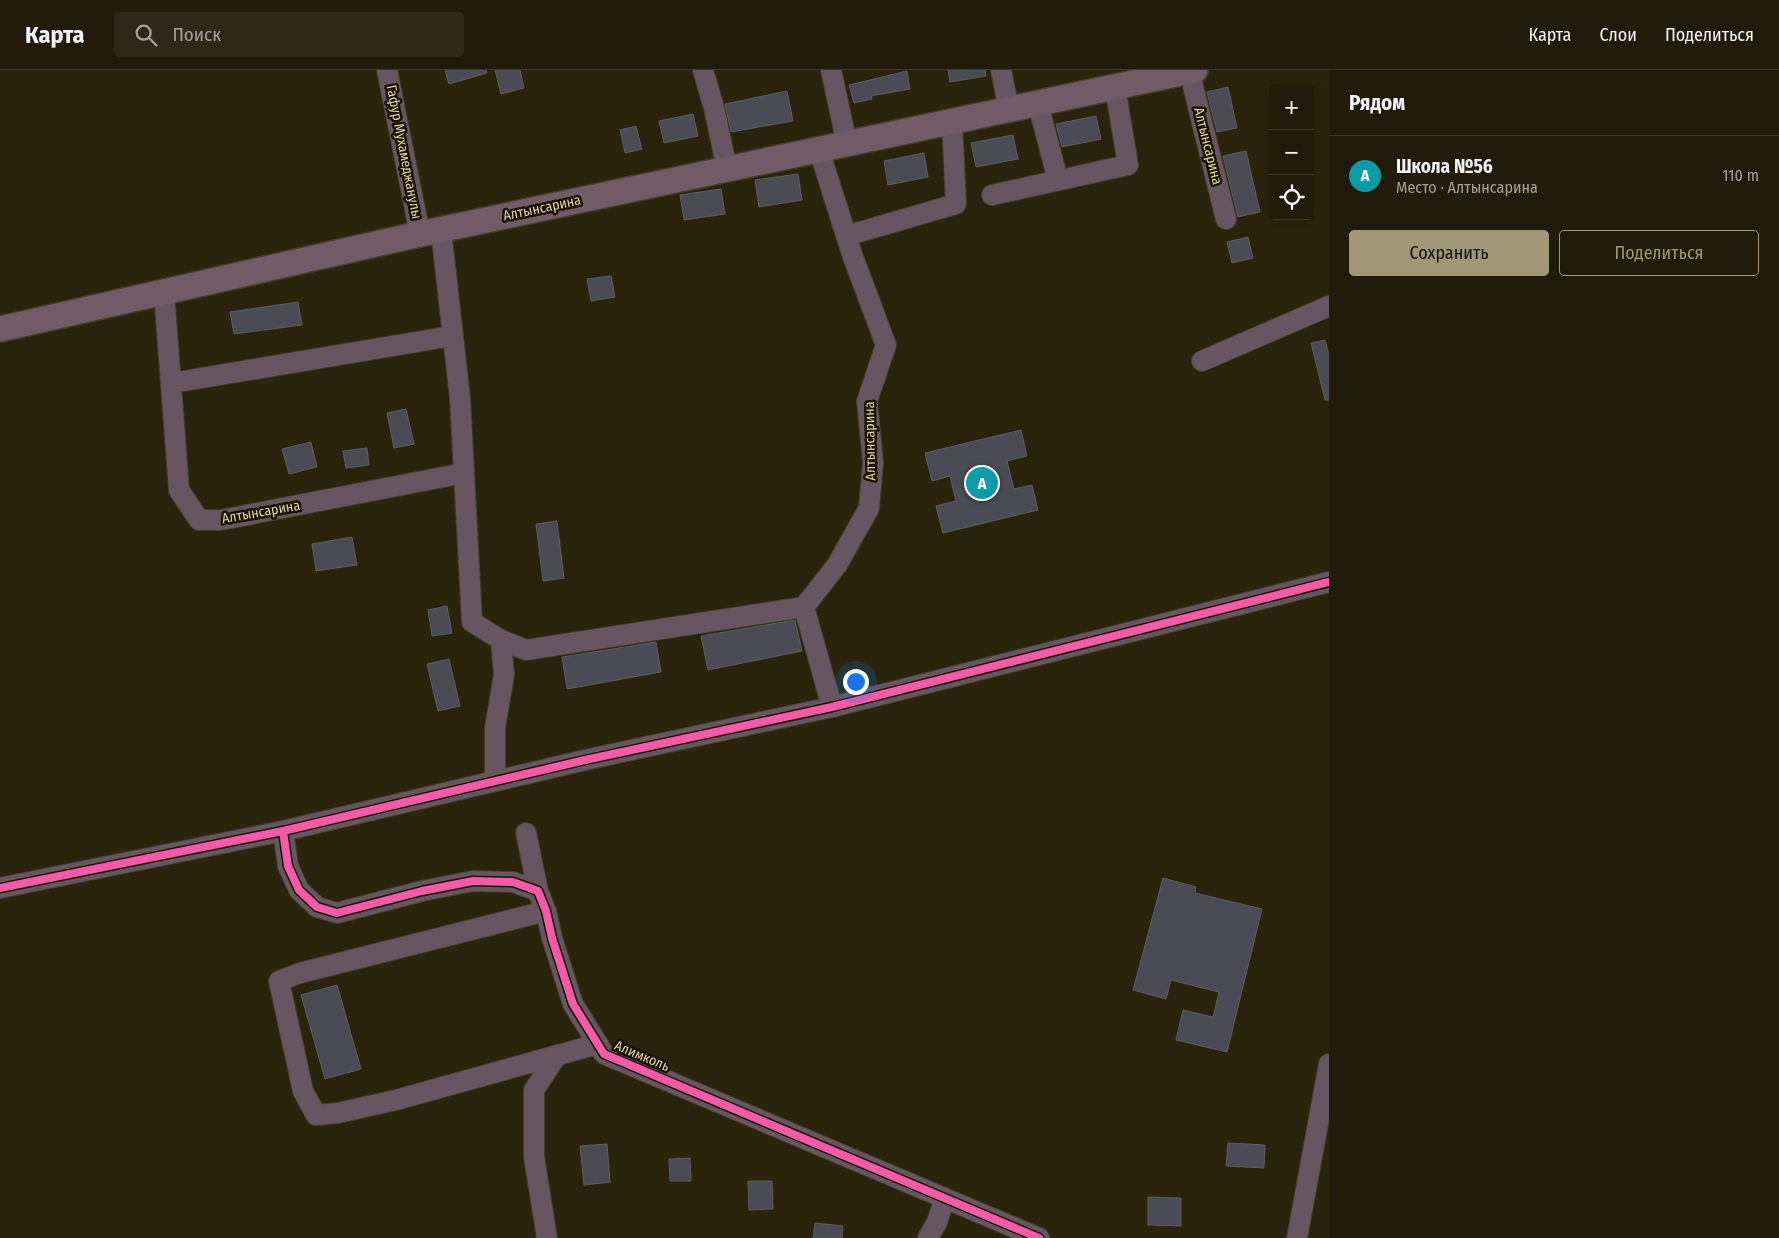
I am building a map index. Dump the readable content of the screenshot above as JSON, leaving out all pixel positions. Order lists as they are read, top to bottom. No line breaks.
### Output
{"streets":{"main road":["Алтынсарина"],"street":["Гафур Мухамеджанулы","Алимколь"]},"crossings":[["Алтынсарина","Гафур Мухамеджанулы"]],"page":{"header":"Карта","search":"Поиск","nav":["Карта","Слои","Поделиться"],"heading":"Рядом","map_buttons":["+","−"],"list":[{"mark":"A","name":"Школа №56","note":"Место · Алтынсарина","value":"110 m"}],"buttons":["Сохранить","Поделиться"],"pins":"A"}}
